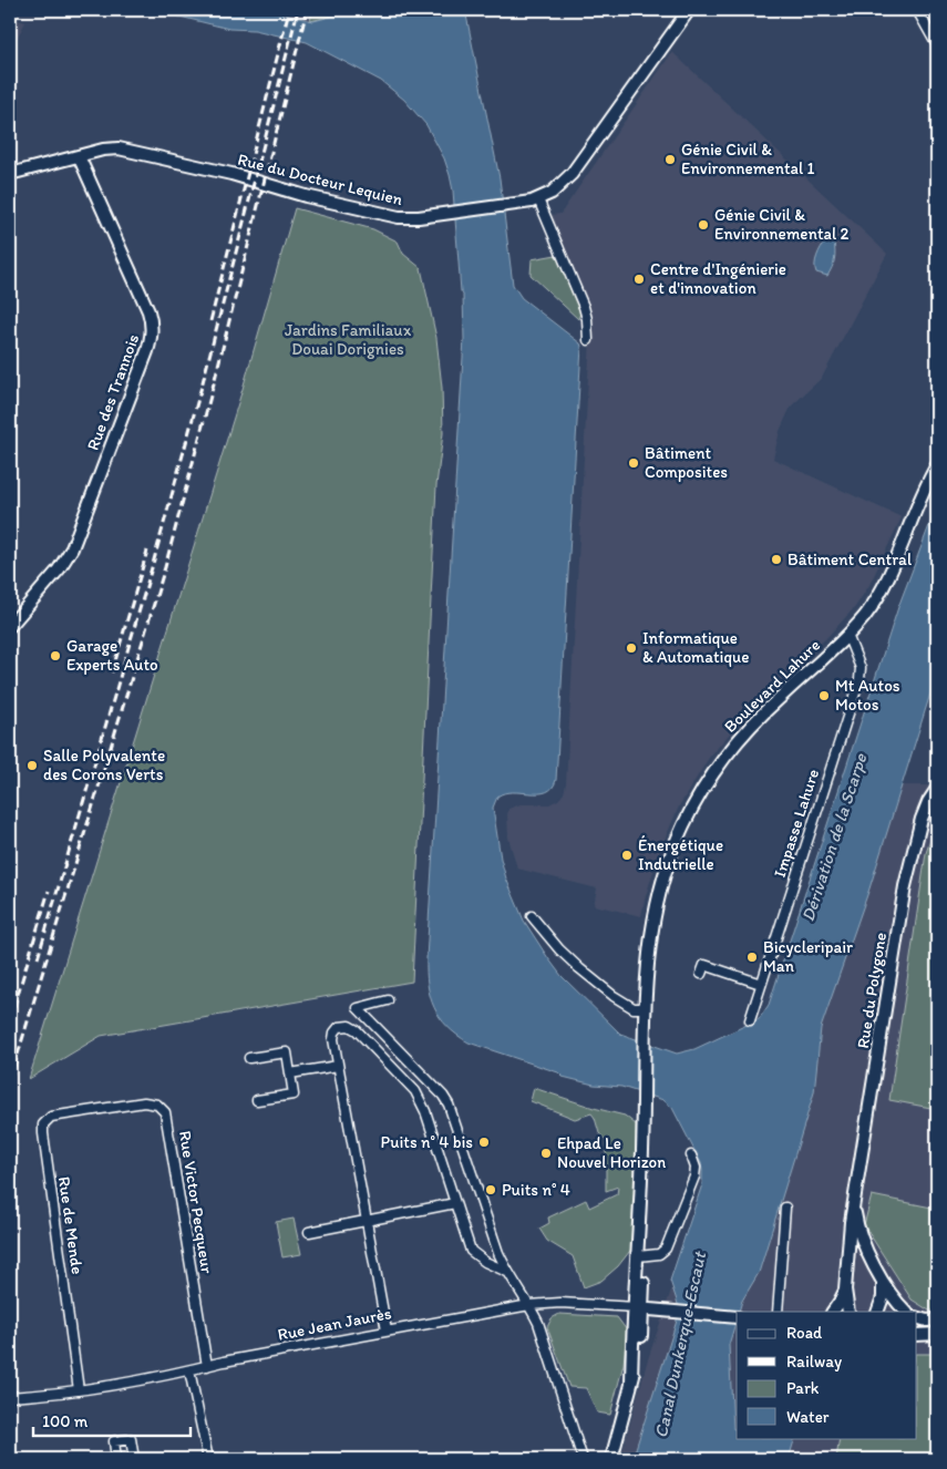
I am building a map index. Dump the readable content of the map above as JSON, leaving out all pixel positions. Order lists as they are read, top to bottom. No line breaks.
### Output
{"streets":{"street":["Rue du Docteur Lequien","Rue des Trannois","Boulevard Lahure","Impasse Lahure","Rue du Polygone","Rue Victor Pecqueur","Rue de Mende","Rue Jean Jaurès"]},"crossings":[["Rue du Docteur Lequien","Rue des Trannois"],["Boulevard Lahure","Impasse Lahure"],["Boulevard Lahure","Rue Jean Jaurès"],["Rue Victor Pecqueur","Rue de Mende"],["Rue Victor Pecqueur","Rue Jean Jaurès"],["Rue de Mende","Rue Jean Jaurès"]],"water":["Dérivation de la Scarpe","Canal Dunkerque-Escaut"],"parks":["Jardins Familiaux Douai Dorignies"],"places":["Génie Civil & Environnemental 1","Génie Civil & Environnemental 2","Centre d'Ingénierie et d'innovation","Bâtiment Composites","Bâtiment Central","Informatique & Automatique","Garage Experts Auto","Mt Autos Motos","Salle Polyvalente des Corons Verts","Énergétique Indutrielle","Bicycleripair Man","Puits n° 4 bis","Ehpad Le Nouvel Horizon","Puits n° 4"],"legend":["Road","Railway","Park","Water"],"scale_bar":"100 m"}
